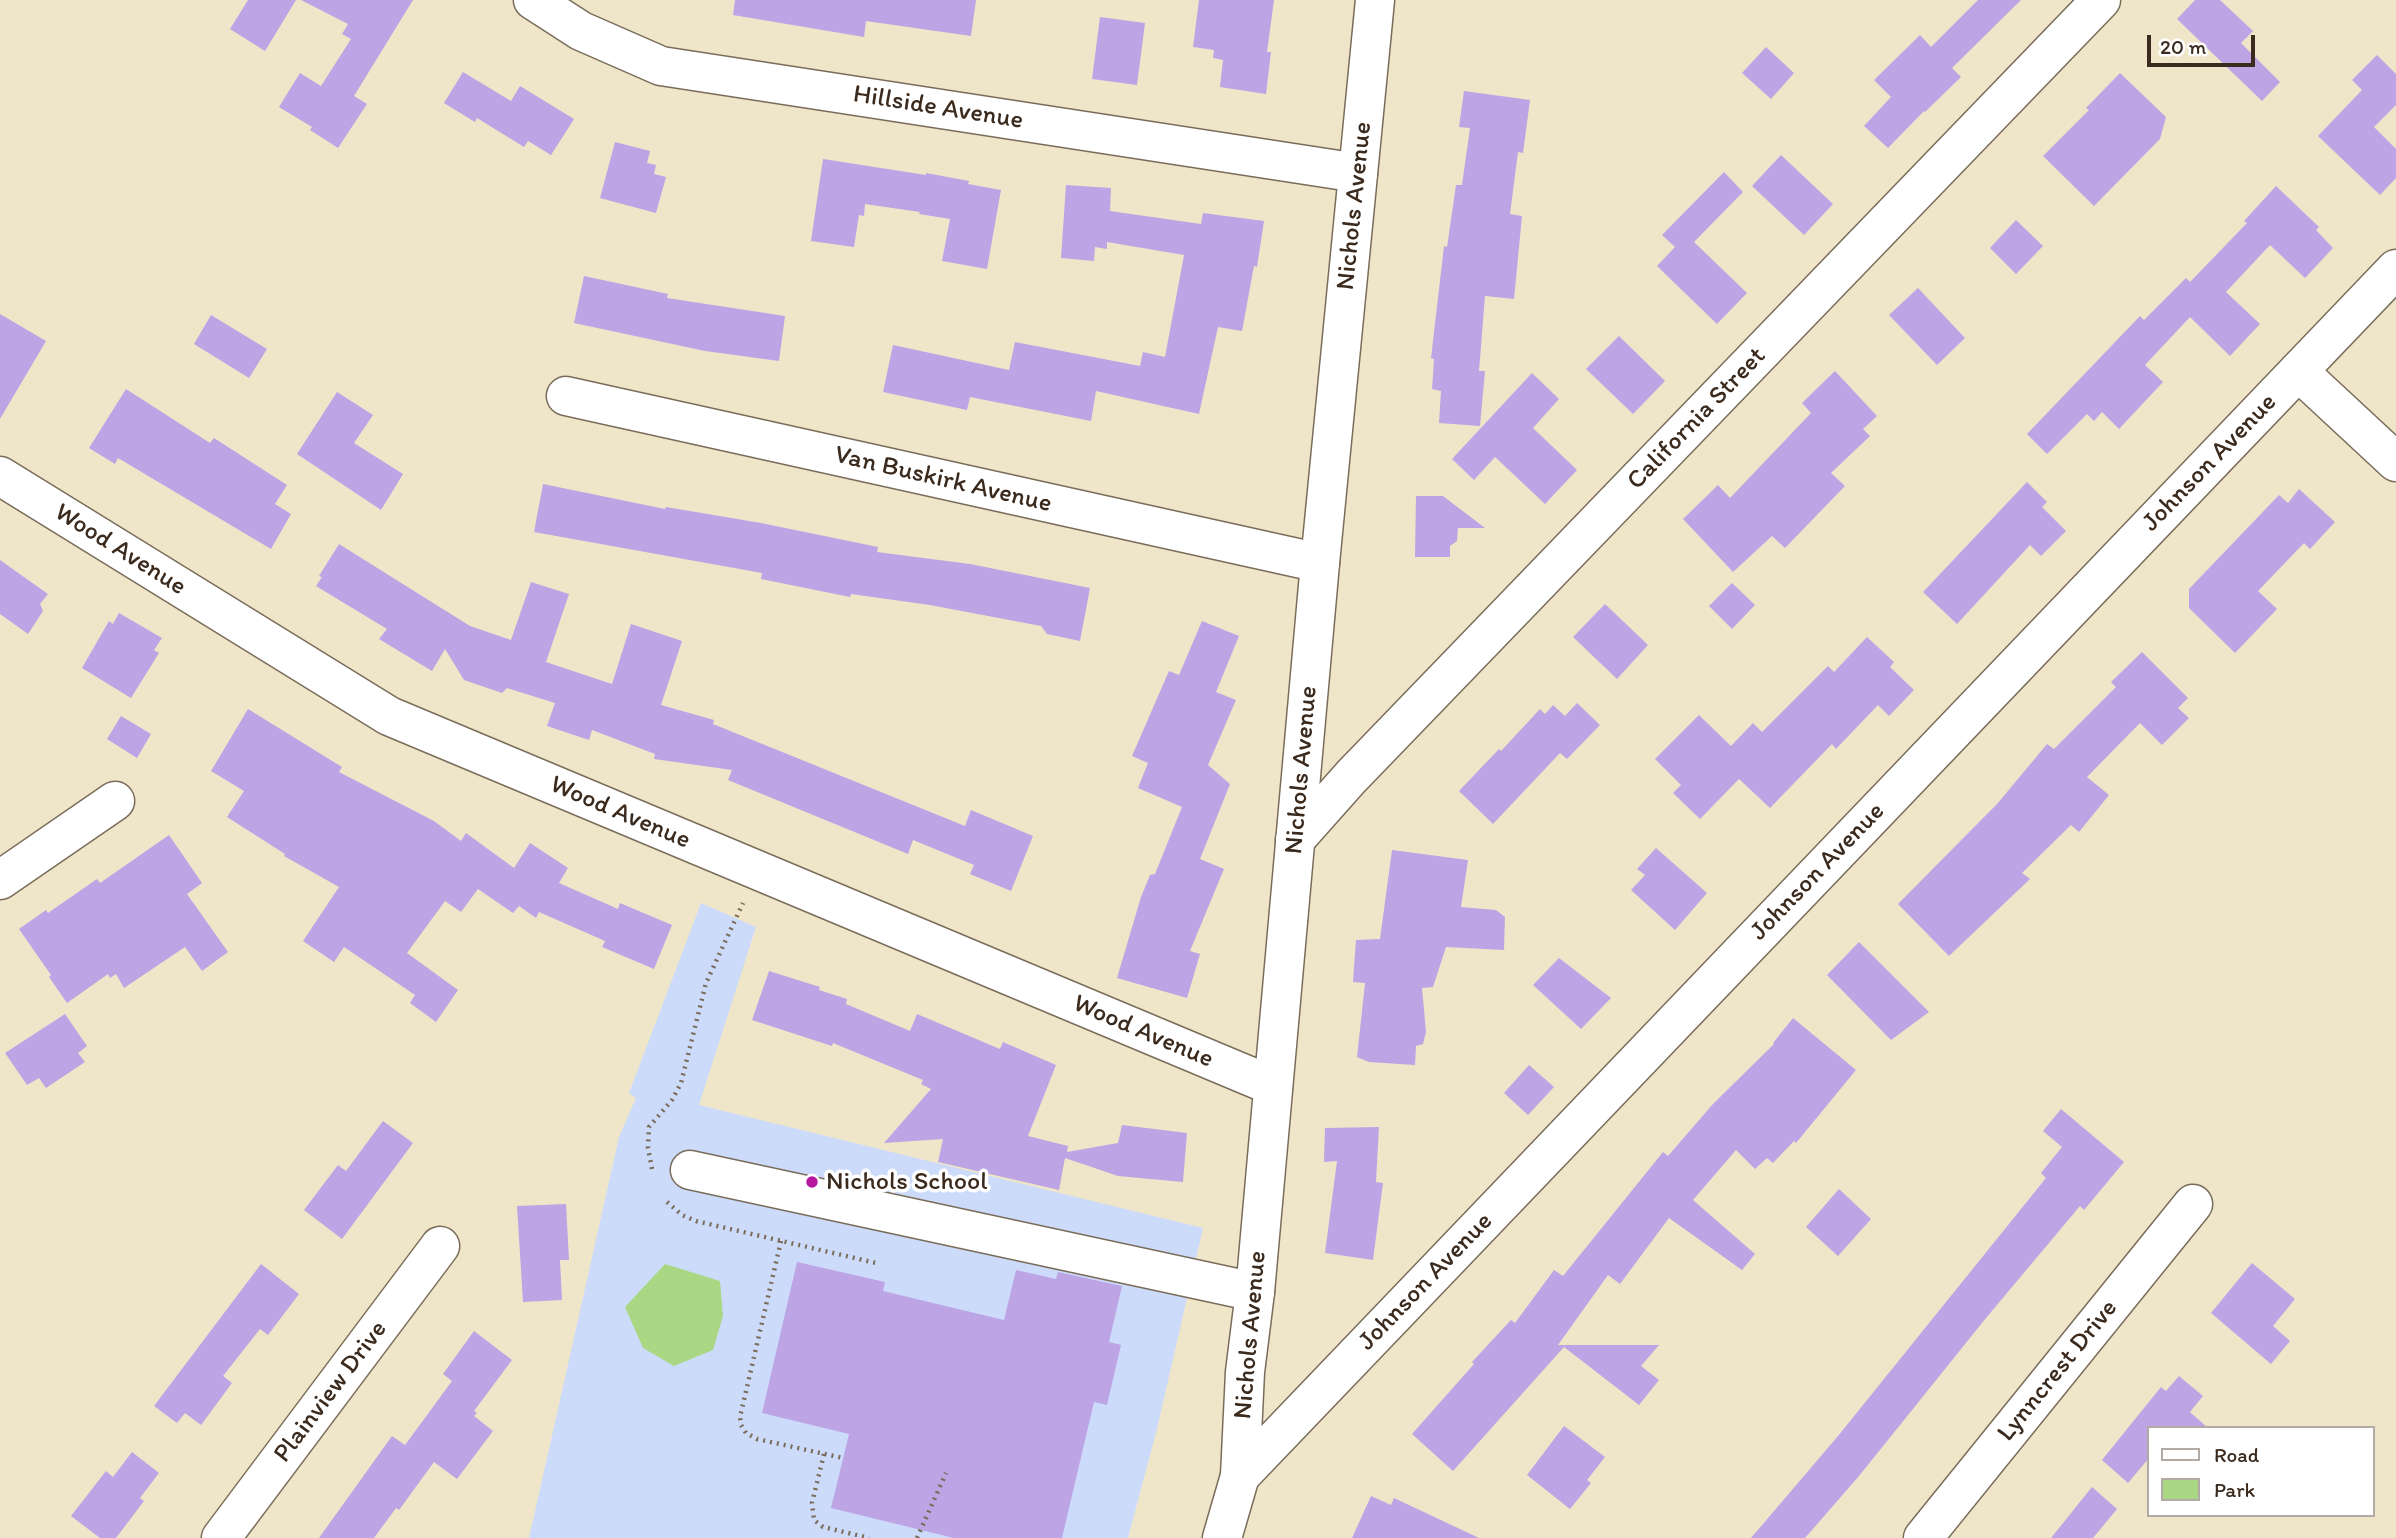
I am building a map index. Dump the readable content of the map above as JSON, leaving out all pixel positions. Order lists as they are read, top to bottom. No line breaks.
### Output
{"streets":{"street":["Hillside Avenue","Nichols Avenue","California Street","Johnson Avenue","Van Buskirk Avenue","Wood Avenue","Lynncrest Drive","Plainview Drive"]},"crossings":[["Hillside Avenue","Nichols Avenue"],["Nichols Avenue","California Street"],["Nichols Avenue","Johnson Avenue"],["Nichols Avenue","Van Buskirk Avenue"],["Nichols Avenue","Wood Avenue"]],"places":["Nichols School"],"legend":["Road","Park"],"scale_bar":"20 m"}
